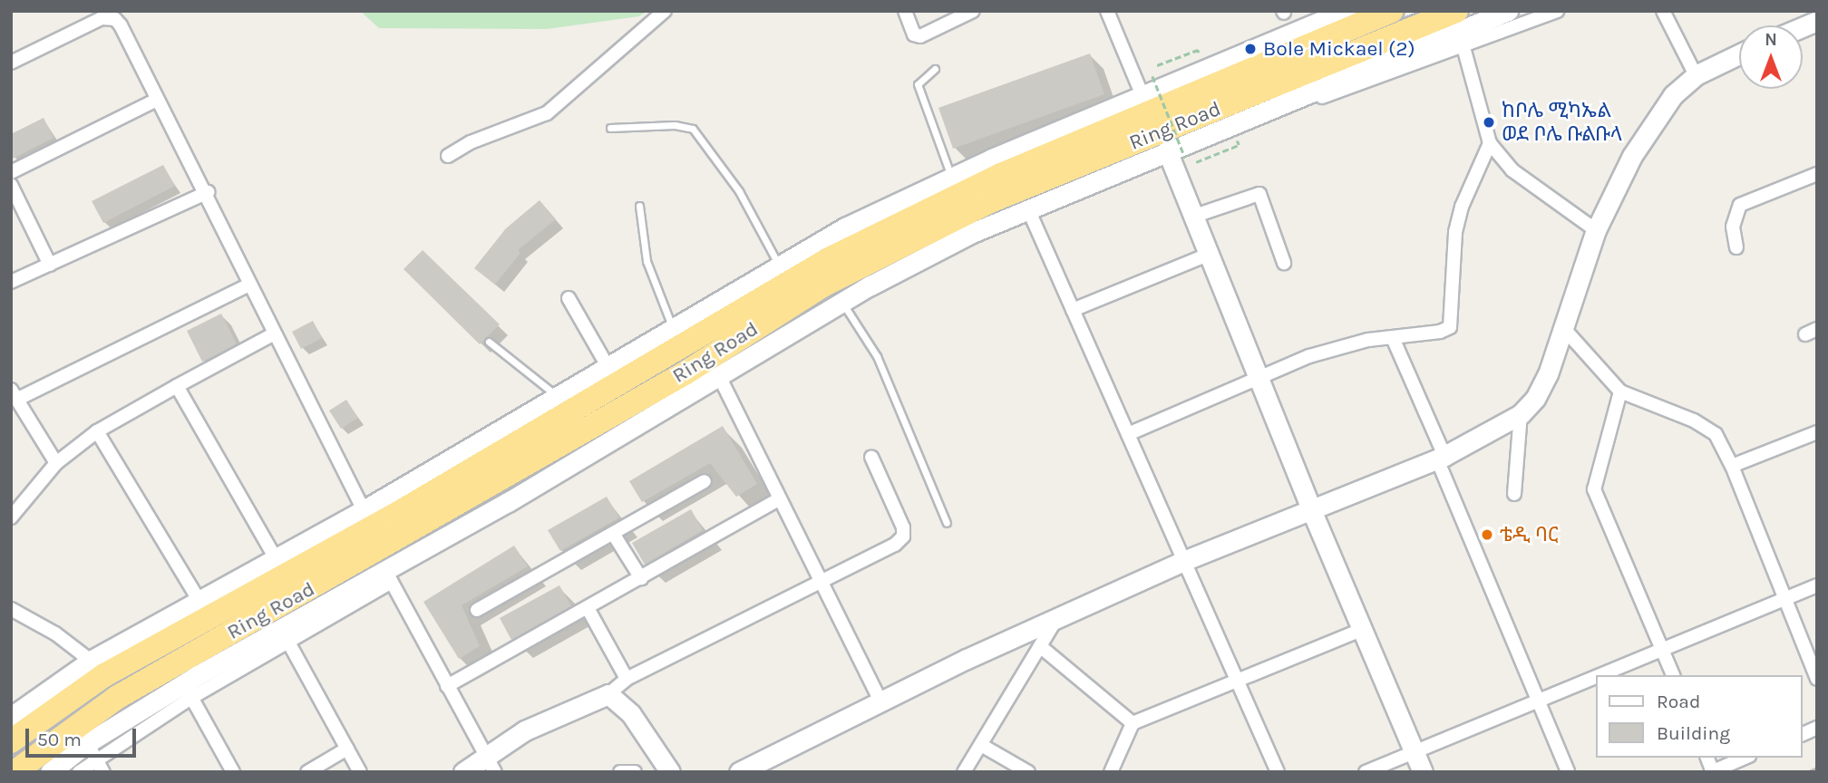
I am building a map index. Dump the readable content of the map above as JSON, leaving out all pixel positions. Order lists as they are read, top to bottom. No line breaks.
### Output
{"streets":{"highway":["Ring Road"]},"places":["Bole Mickael (2)","ከቦሌ ሚካኤል ወደ ቦሌ ቡልቡላ","ቴዲ ባር"],"legend":["Road","Building"],"scale_bar":"50 m","north":"top"}
